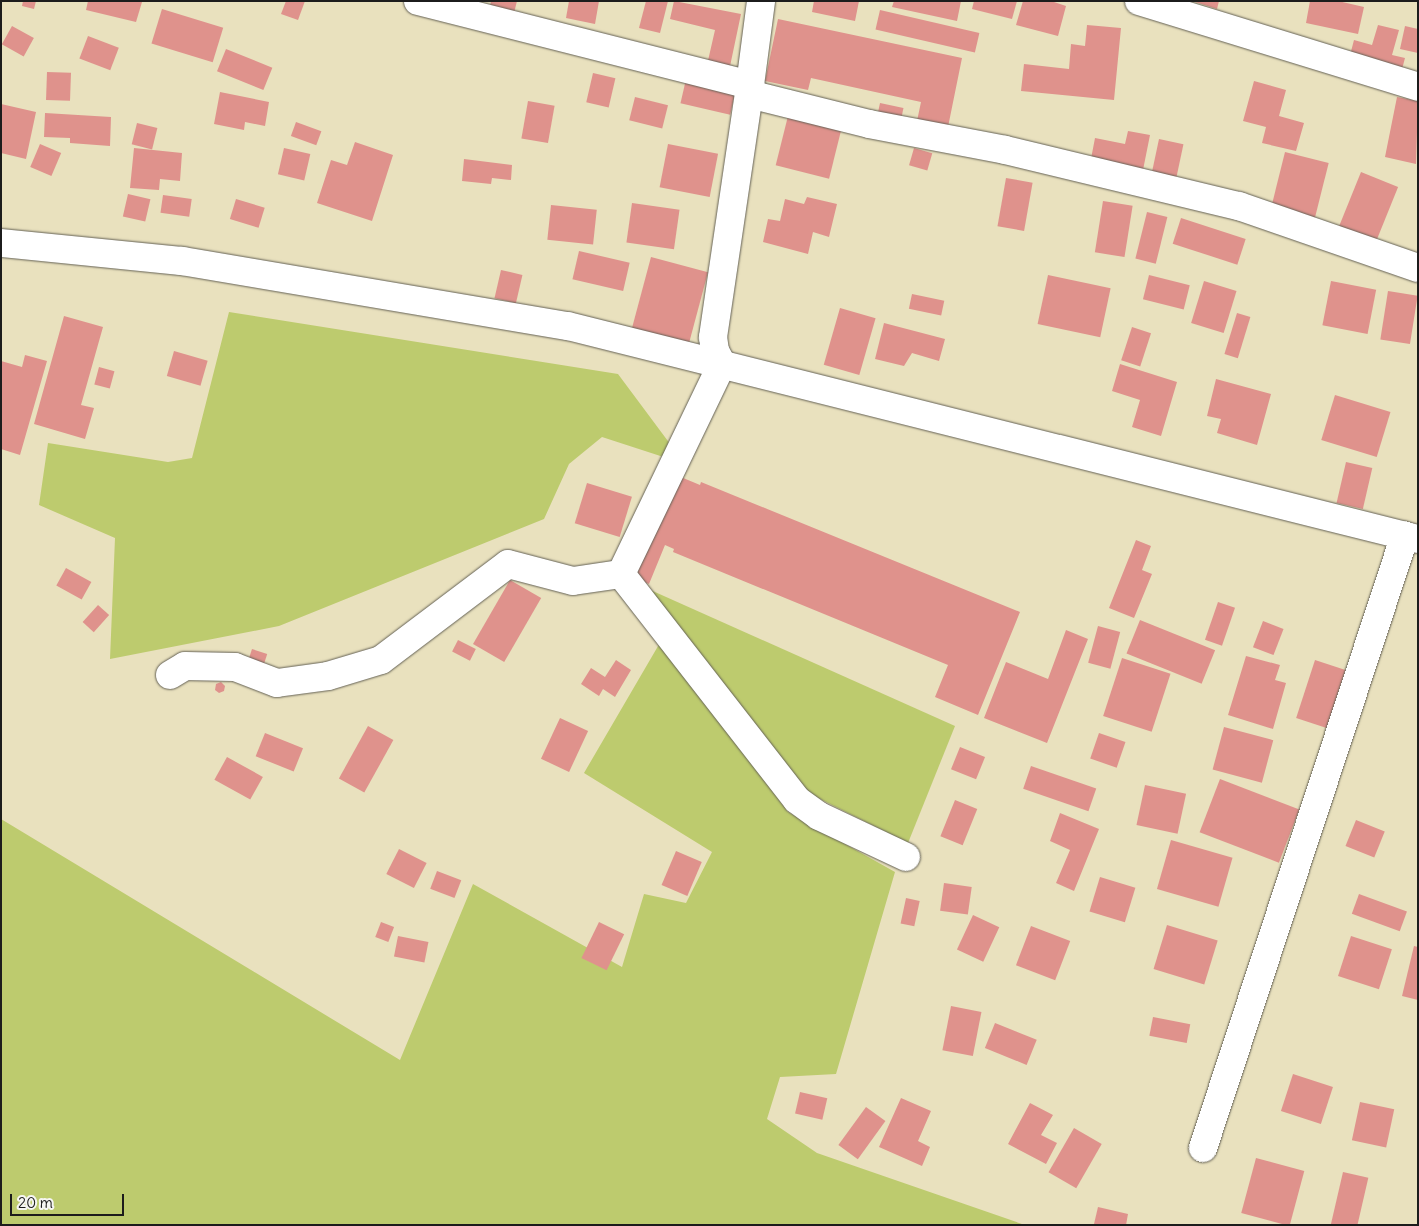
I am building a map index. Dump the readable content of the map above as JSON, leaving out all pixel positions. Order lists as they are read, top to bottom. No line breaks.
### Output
{"scale_bar":"20 m"}
